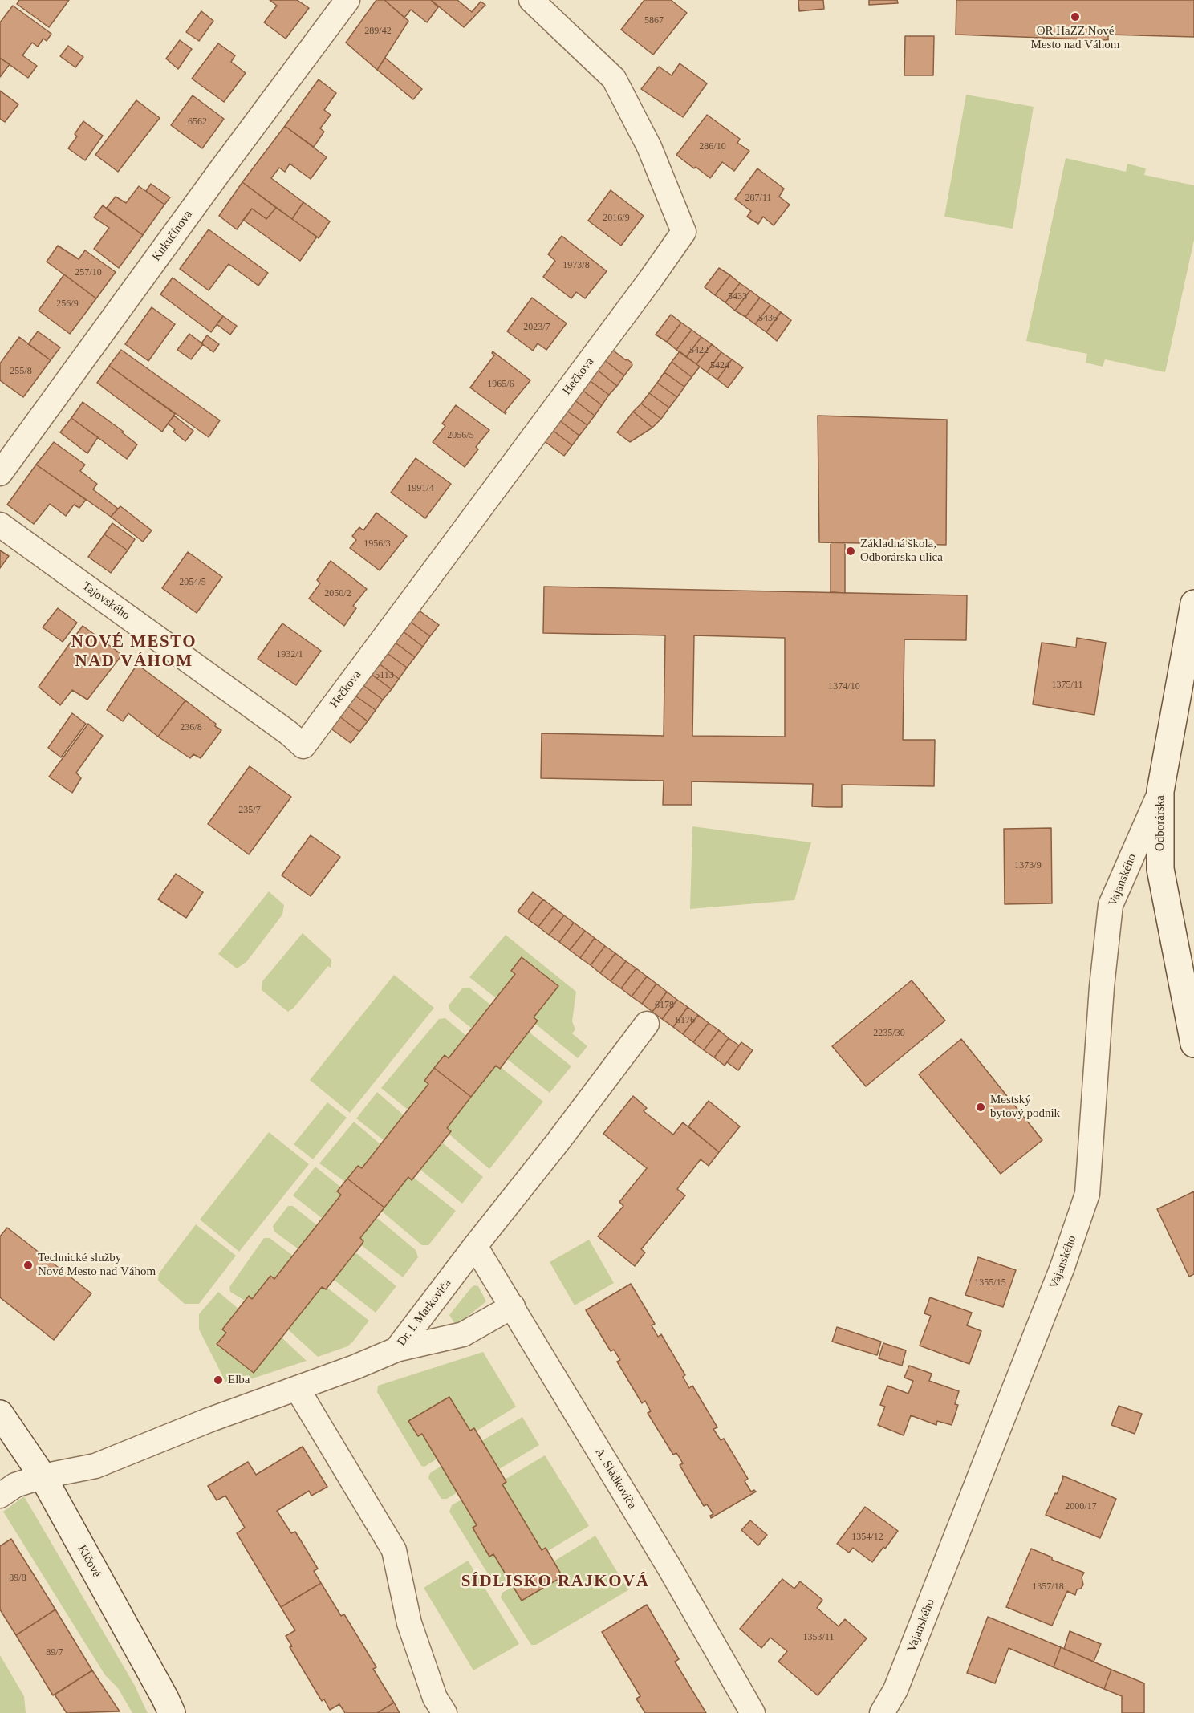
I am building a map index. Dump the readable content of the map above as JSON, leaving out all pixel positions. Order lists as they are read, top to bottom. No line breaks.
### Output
{"streets":{"main road":["Odborárska","Klčové"],"street":["Kukučínova","Hečkova","Tajovského","Vajanského","Dr. I. Markoviča","A. Sládkoviča"]},"crossings":[["Hečkova","Tajovského"],["Odborárska","Vajanského"],["Dr. I. Markoviča","A. Sládkoviča"],["Dr. I. Markoviča","Klčové"]],"districts":["NOVÉ MESTO NAD VÁHOM","SÍDLISKO RAJKOVÁ"],"places":["OR HaZZ Nové Mesto nad Váhom","Základná škola, Odborárska ulica","Mestský bytový podnik","Technické služby Nové Mesto nad Váhom","Elba"],"house_numbers":["5867","289/42","6562","286/10","287/11","2016/9","1973/8","257/10","5433","256/9","5436","2023/7","5422","5424","255/8","1965/6","2056/5","1991/4","1956/3","2054/5","2050/2","1932/1","5113","1375/11","1374/10","236/8","235/7","1373/9","6178","6176","2235/30","1355/15","2000/17","1354/12","89/8","1357/18","1353/11","89/7"]}
